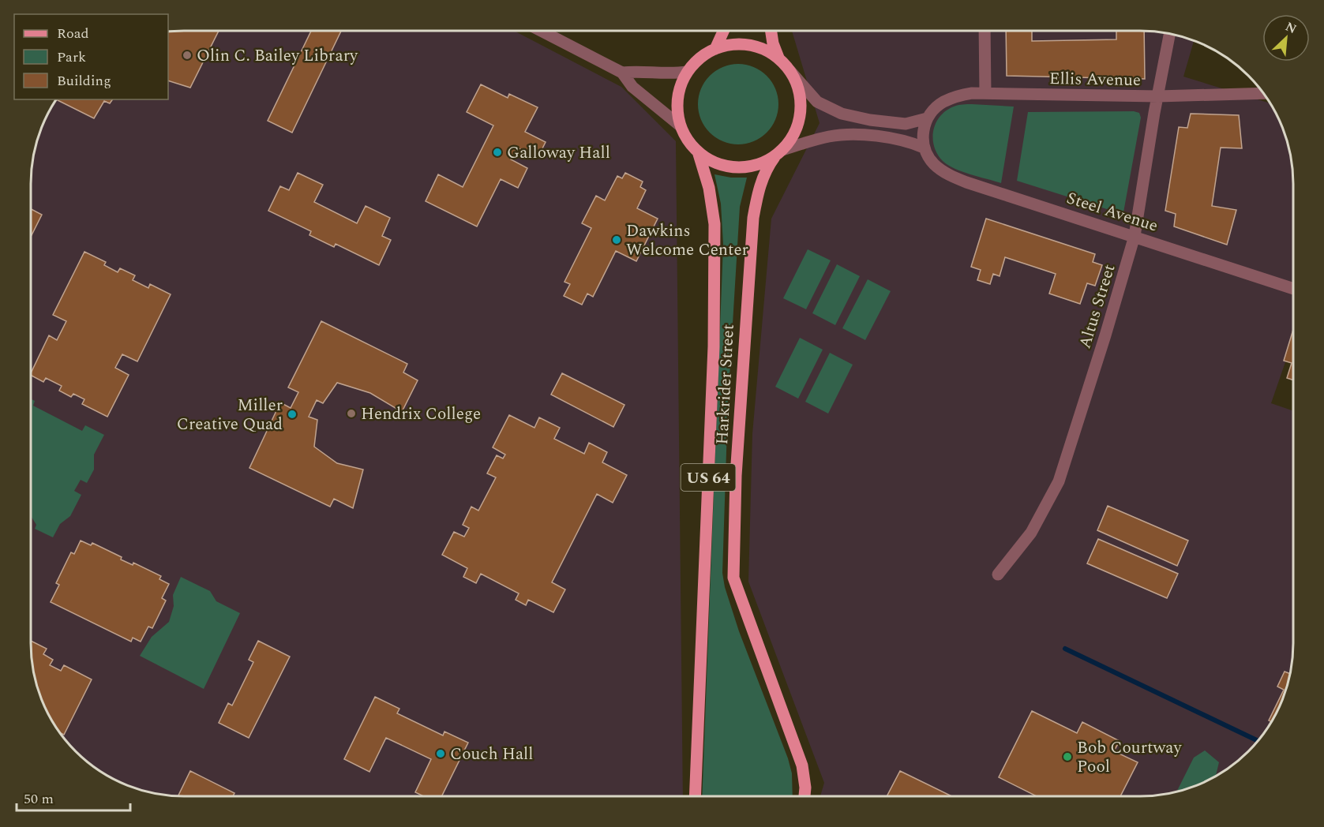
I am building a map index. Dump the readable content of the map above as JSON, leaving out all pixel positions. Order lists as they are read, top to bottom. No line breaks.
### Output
{"streets":{"main road":["Harkrider Street","US 64"],"street":["Ellis Avenue","Steel Avenue","Altus Street"]},"crossings":[["Ellis Avenue","Altus Street"],["Steel Avenue","Altus Street"]],"places":["Olin C. Bailey Library","Galloway Hall","Dawkins Welcome Center","Hendrix College","Miller Creative Quad","Couch Hall","Bob Courtway Pool"],"legend":["Road","Park","Building"],"scale_bar":"50 m","north":"top right"}
